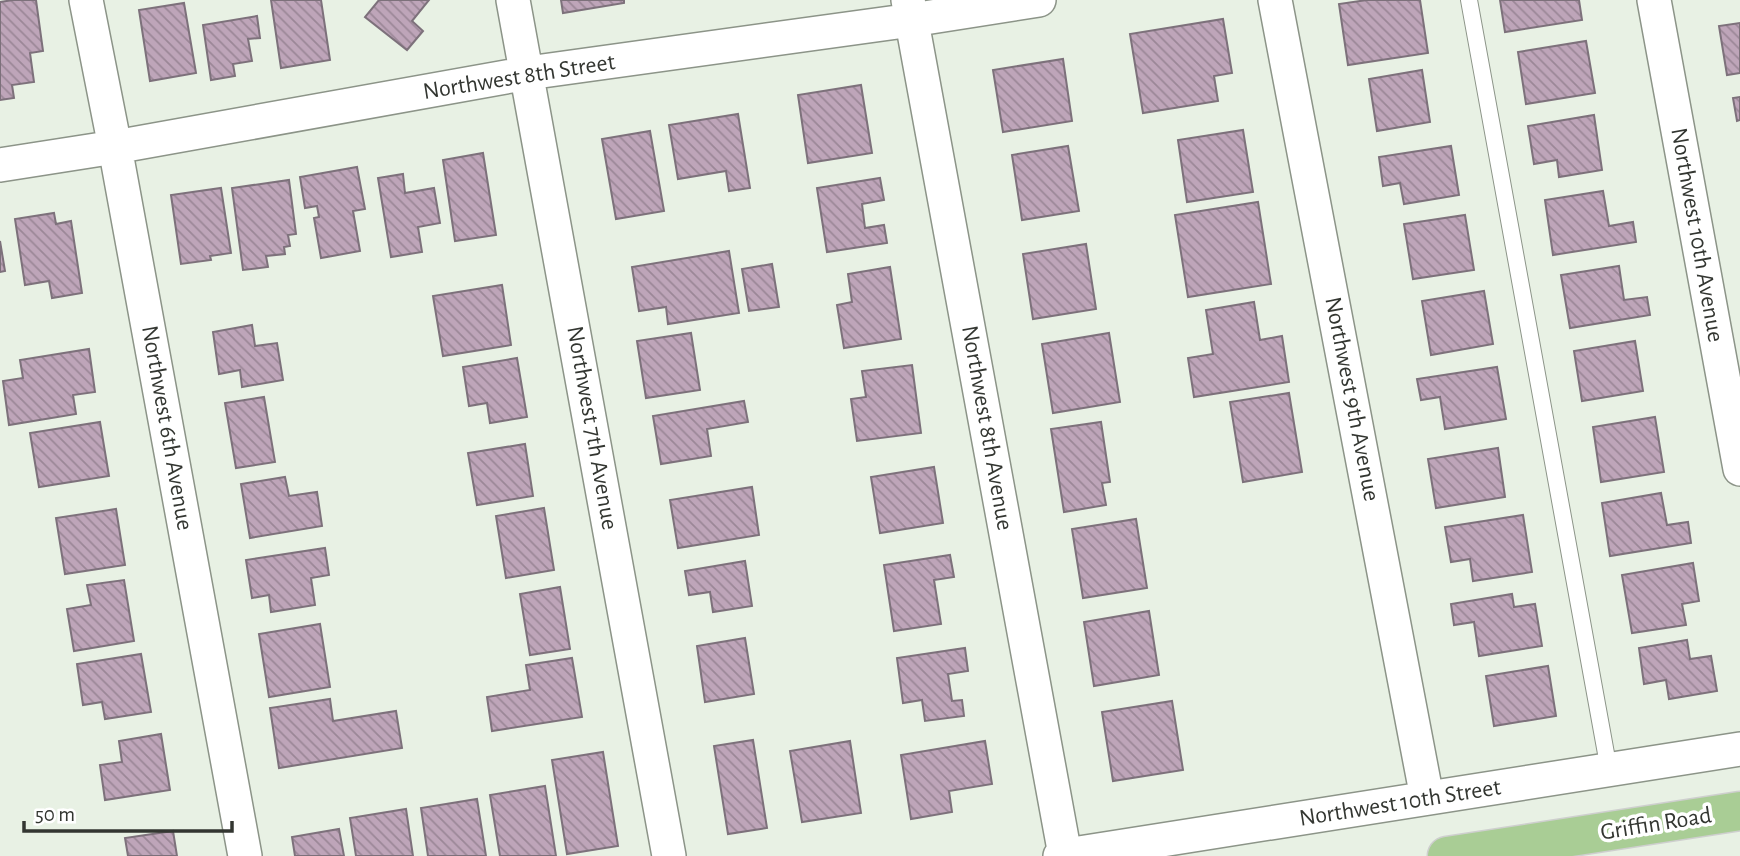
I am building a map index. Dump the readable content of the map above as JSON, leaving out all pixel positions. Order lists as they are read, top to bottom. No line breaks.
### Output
{"streets":{"main road":["Griffin Road"],"street":["Northwest 8th Street","Northwest 10th Avenue","Northwest 9th Avenue","Northwest 6th Avenue","Northwest 7th Avenue","Northwest 8th Avenue","Northwest 10th Street"]},"crossings":[["Northwest 8th Street","Northwest 6th Avenue"],["Northwest 8th Street","Northwest 7th Avenue"],["Northwest 8th Street","Northwest 8th Avenue"],["Northwest 9th Avenue","Northwest 10th Street"],["Northwest 8th Avenue","Northwest 10th Street"]],"scale_bar":"50 m"}
